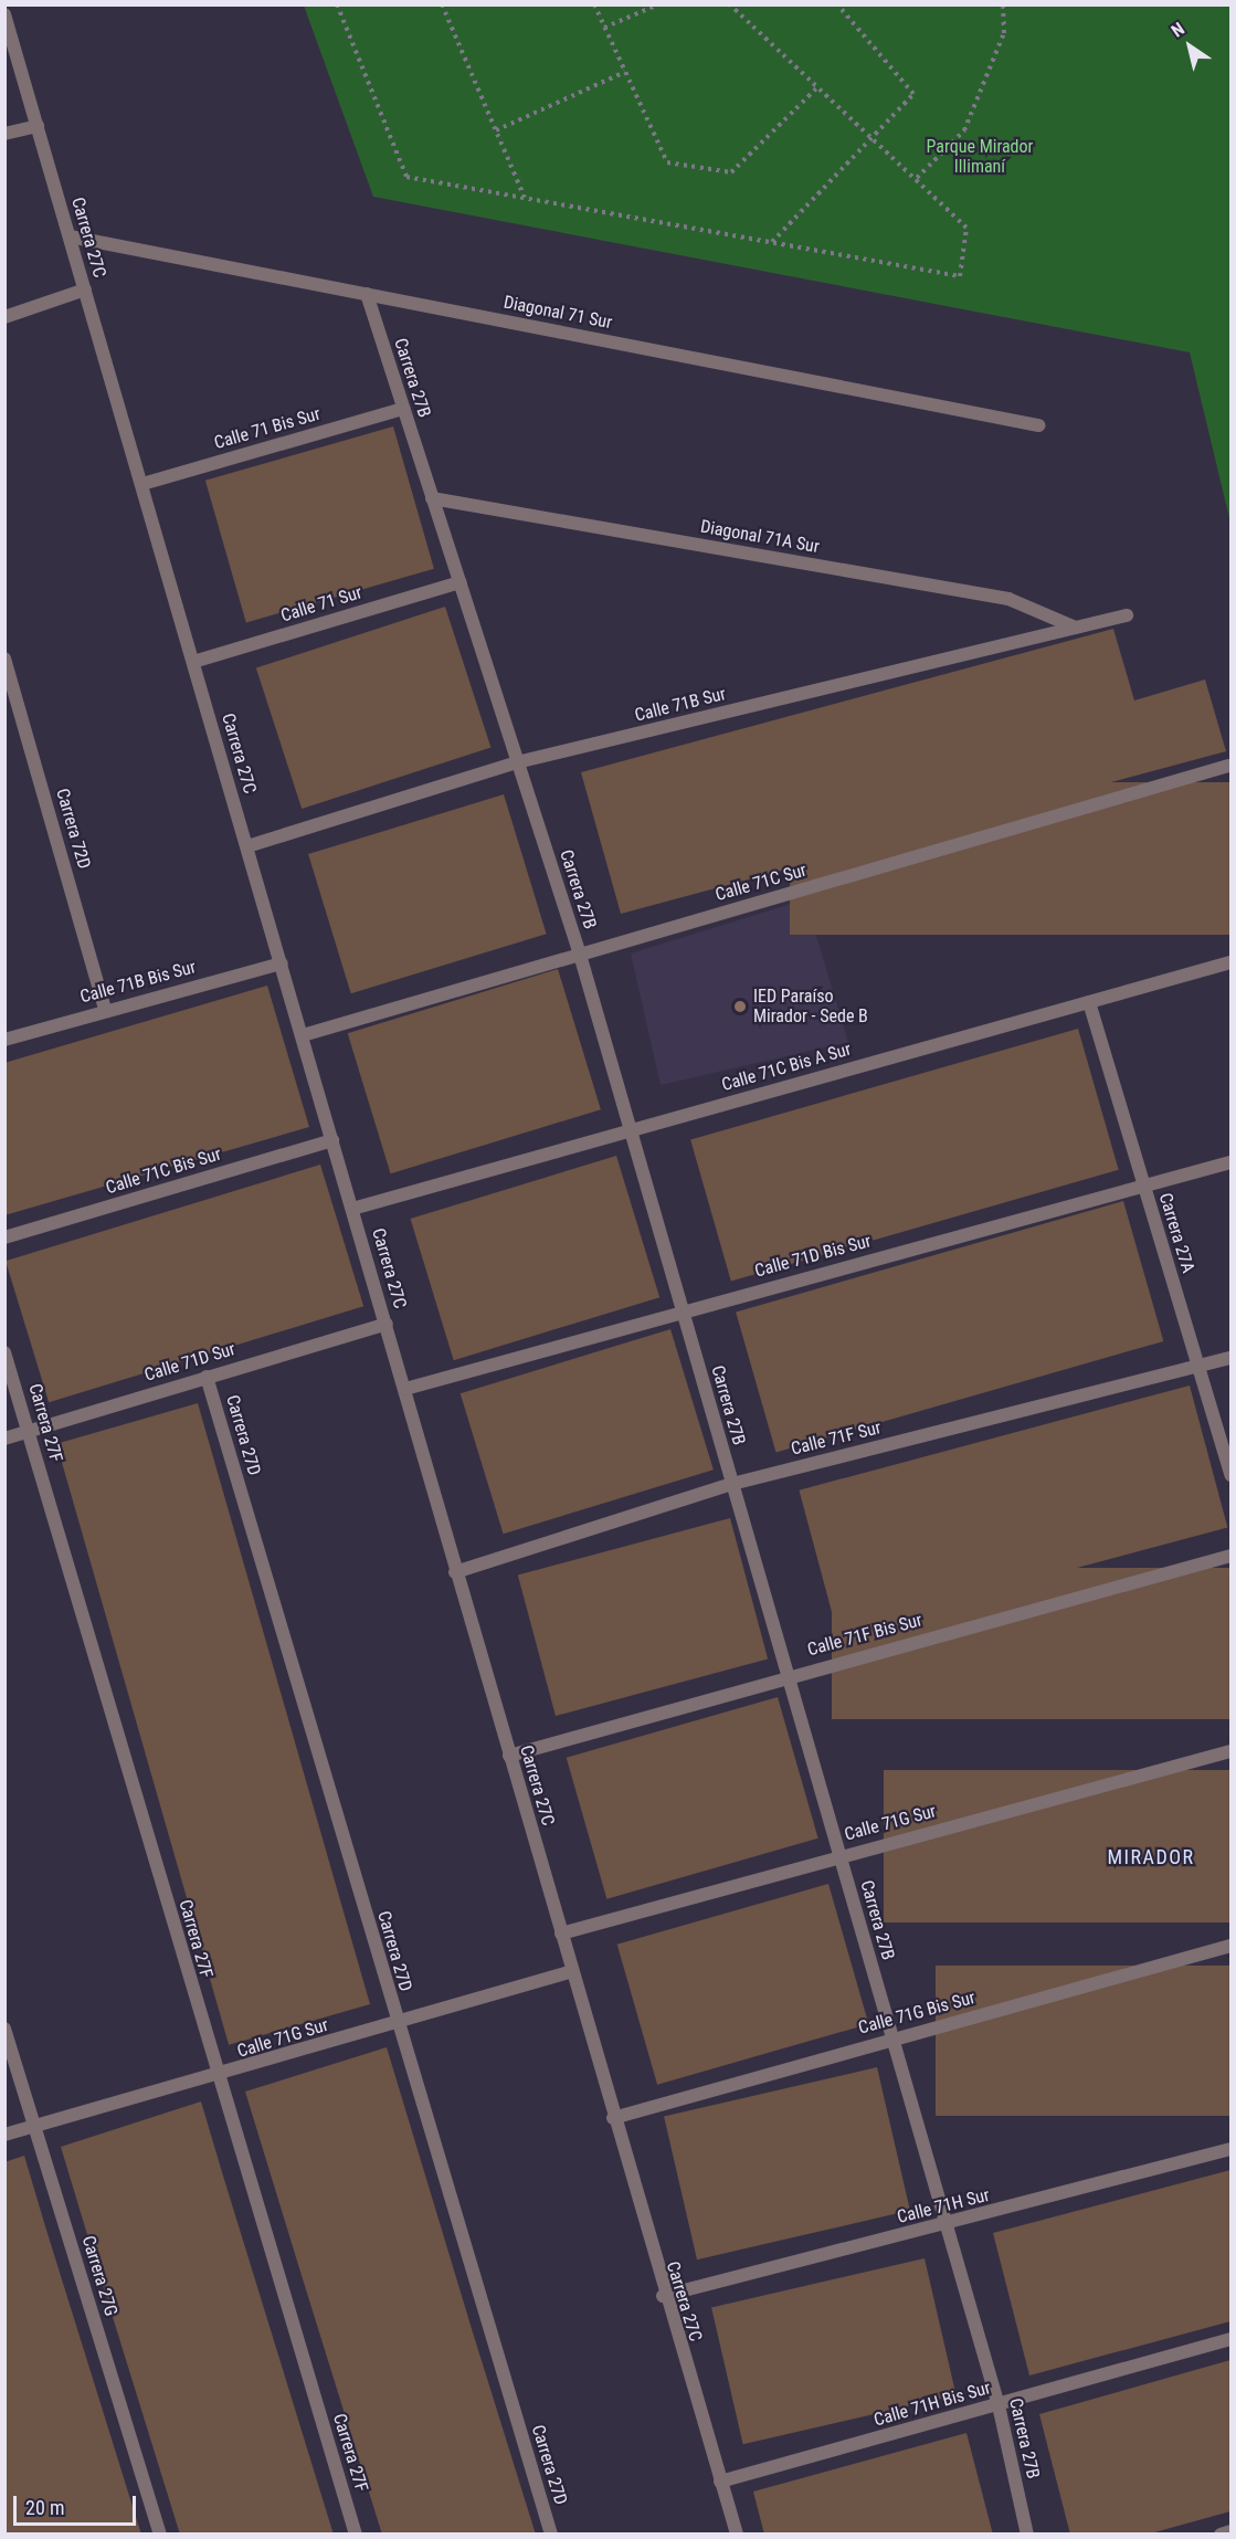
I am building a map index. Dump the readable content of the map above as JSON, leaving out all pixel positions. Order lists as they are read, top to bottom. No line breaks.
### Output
{"streets":{"street":["Carrera 27C","Diagonal 71 Sur","Carrera 27B","Calle 71 Bis Sur","Diagonal 71A Sur","Calle 71 Sur","Calle 71B Sur","Carrera 72D","Calle 71C Sur","Calle 71B Bis Sur","Calle 71C Bis A Sur","Calle 71C Bis Sur","Carrera 27A","Calle 71D Bis Sur","Calle 71D Sur","Carrera 27F","Carrera 27D","Calle 71F Sur","Calle 71F Bis Sur","Calle 71G Sur","Calle 71G Bis Sur","Calle 71H Sur","Carrera 27G","Calle 71H Bis Sur"]},"crossings":[["Carrera 27C","Diagonal 71 Sur"],["Carrera 27C","Calle 71 Bis Sur"],["Carrera 27C","Calle 71 Sur"],["Carrera 27C","Calle 71B Sur"],["Carrera 27C","Calle 71C Sur"],["Carrera 27C","Calle 71B Bis Sur"],["Carrera 27C","Calle 71C Bis A Sur"],["Carrera 27C","Calle 71C Bis Sur"],["Carrera 27C","Calle 71D Bis Sur"],["Carrera 27C","Calle 71D Sur"],["Carrera 27C","Calle 71F Sur"],["Carrera 27C","Calle 71F Bis Sur"],["Carrera 27C","Calle 71G Sur"],["Carrera 27C","Calle 71G Bis Sur"],["Carrera 27C","Calle 71H Sur"],["Carrera 27C","Calle 71H Bis Sur"],["Diagonal 71 Sur","Carrera 27B"],["Carrera 27B","Calle 71 Bis Sur"],["Carrera 27B","Diagonal 71A Sur"],["Carrera 27B","Calle 71 Sur"],["Carrera 27B","Calle 71B Sur"],["Carrera 27B","Calle 71C Sur"],["Carrera 27B","Calle 71C Bis A Sur"],["Carrera 27B","Calle 71D Bis Sur"],["Carrera 27B","Calle 71F Sur"],["Carrera 27B","Calle 71F Bis Sur"],["Carrera 27B","Calle 71G Sur"],["Carrera 27B","Calle 71G Bis Sur"],["Carrera 27B","Calle 71H Sur"],["Carrera 27B","Calle 71H Bis Sur"],["Diagonal 71A Sur","Calle 71B Sur"],["Carrera 72D","Calle 71B Bis Sur"],["Calle 71C Bis A Sur","Carrera 27A"],["Carrera 27A","Calle 71D Bis Sur"],["Carrera 27A","Calle 71F Sur"],["Calle 71D Sur","Carrera 27F"],["Calle 71D Sur","Carrera 27D"],["Carrera 27F","Calle 71G Sur"],["Carrera 27D","Calle 71G Sur"],["Calle 71G Sur","Carrera 27G"]],"districts":["MIRADOR"],"parks":["Parque Mirador Illimaní"],"places":["IED Paraíso Mirador - Sede B"],"scale_bar":"20 m","north":"top left"}
